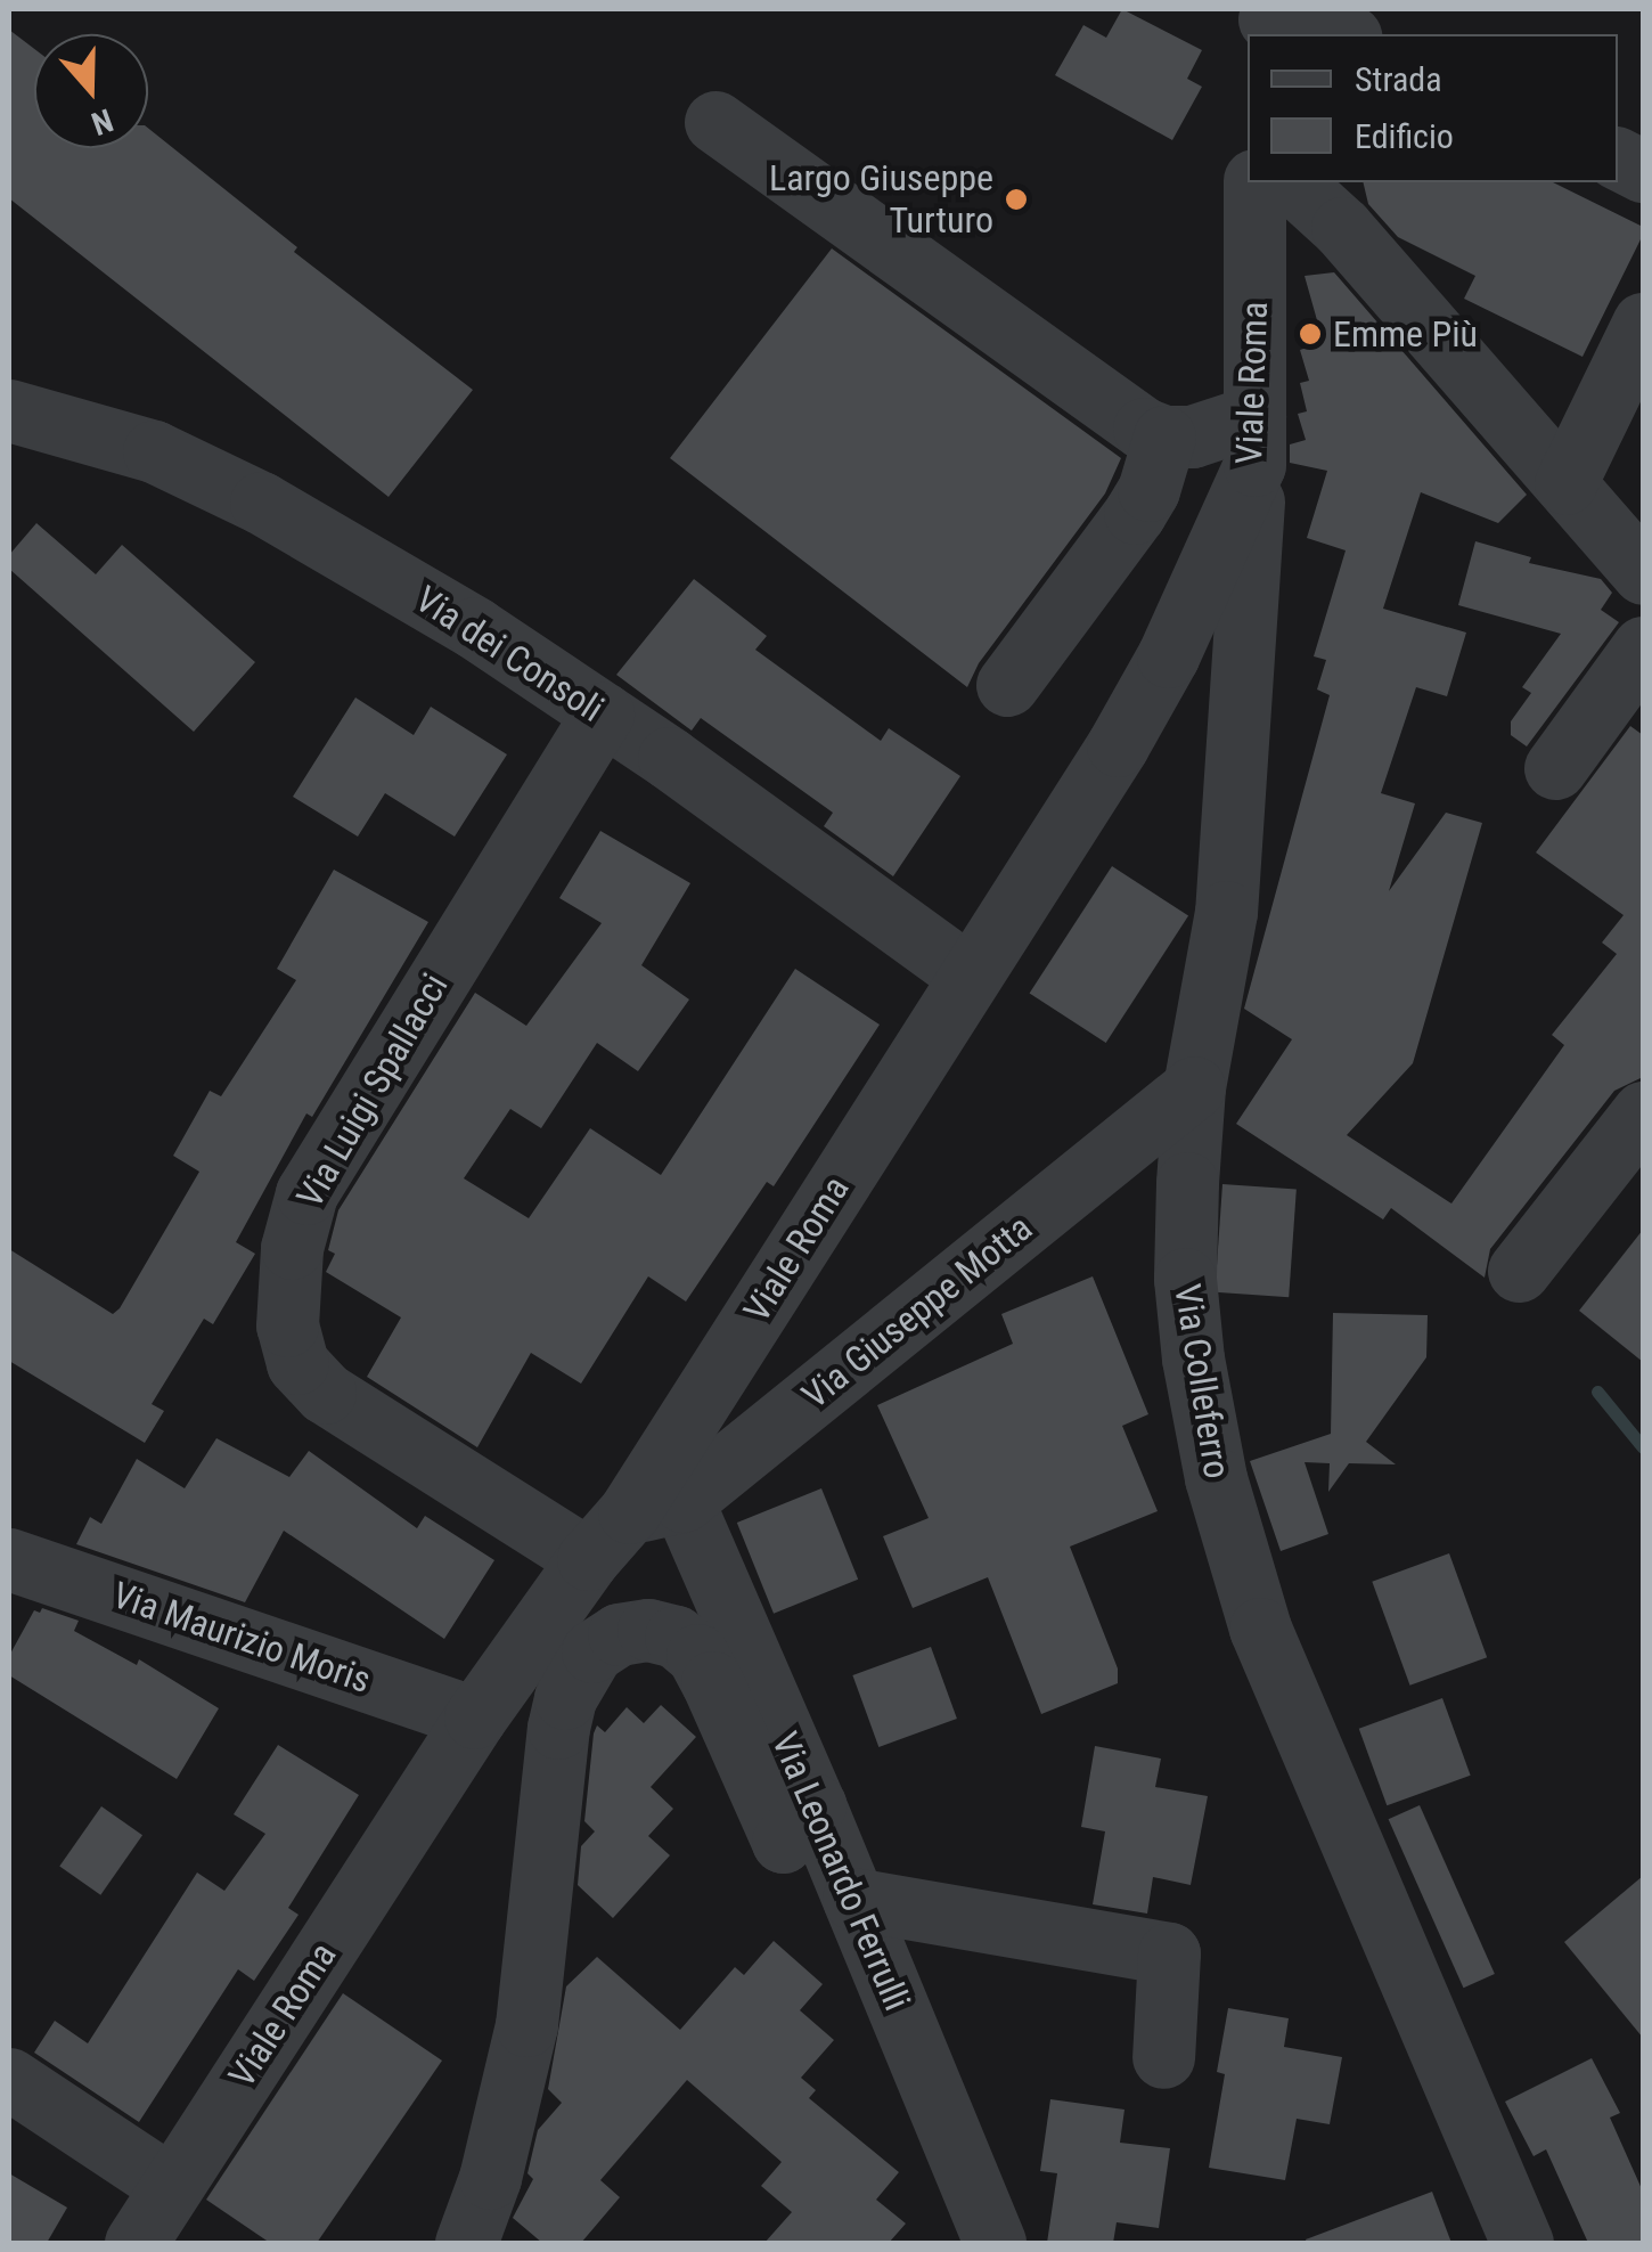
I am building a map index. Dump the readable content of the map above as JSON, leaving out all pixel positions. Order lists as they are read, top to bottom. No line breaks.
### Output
{"streets":{"street":["Viale Roma","Via dei Consoli","Via Luigi Spallacci","Via Giuseppe Motta","Via Colleferro","Via Maurizio Moris","Via Leonardo Ferrulli"]},"crossings":[["Viale Roma","Via dei Consoli"],["Viale Roma","Via Luigi Spallacci"],["Viale Roma","Via Giuseppe Motta"],["Viale Roma","Via Colleferro"],["Viale Roma","Via Maurizio Moris"],["Viale Roma","Via Leonardo Ferrulli"],["Via dei Consoli","Via Luigi Spallacci"],["Via Giuseppe Motta","Via Colleferro"],["Via Giuseppe Motta","Via Leonardo Ferrulli"]],"places":["Largo Giuseppe Turturo","Emme Più"],"legend":["Strada","Edificio"],"north":"bottom"}
